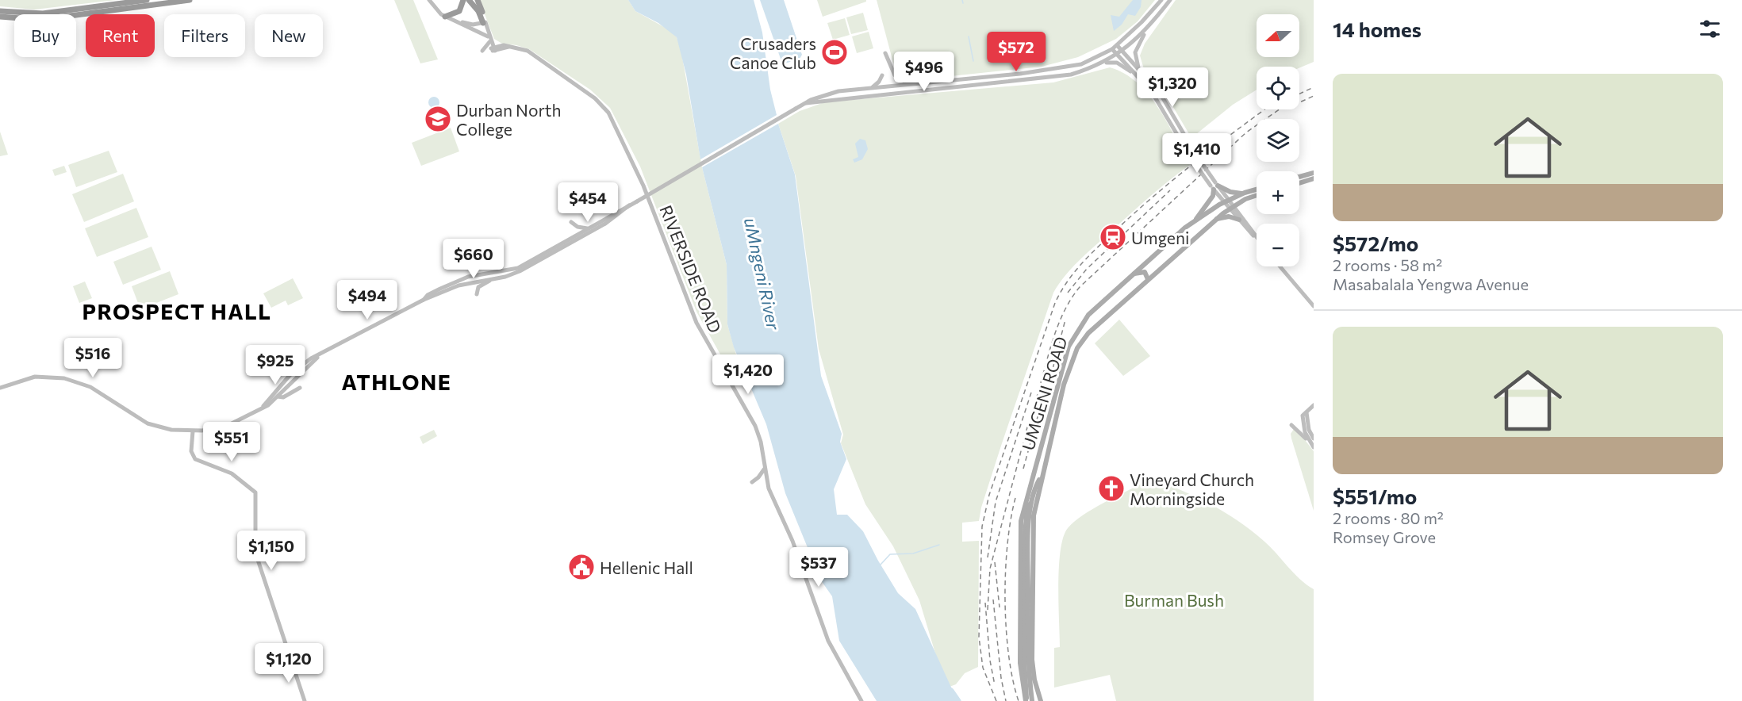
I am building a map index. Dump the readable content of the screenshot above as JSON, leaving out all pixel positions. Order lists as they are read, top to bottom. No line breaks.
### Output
{"streets":{"main road":["RIVERSIDE ROAD","UMGENI ROAD"]},"districts":["PROSPECT HALL","ATHLONE"],"water":["uMngeni River"],"parks":["Burman Bush"],"places":{"sports":["Crusaders Canoe Club"],"school or university":["Durban North College"],"station":["Umgeni"],"church":["Vineyard Church Morningside"],"public building":["Hellenic Hall"]},"north":"left","page":{"heading":"14 homes","map_buttons":["+","−"],"chip":["Buy","Rent","Filters","New"],"price":["$572","$496","$1,320","$1,410","$454","$660","$494","$516","$925","$1,420","$551","$1,150","$537","$1,120"],"list":[{"name":"$572/mo","note":"2 rooms · 58 m² · Masabalala Yengwa Avenue"},{"name":"$551/mo","note":"2 rooms · 80 m² · Romsey Grove"}]}}
